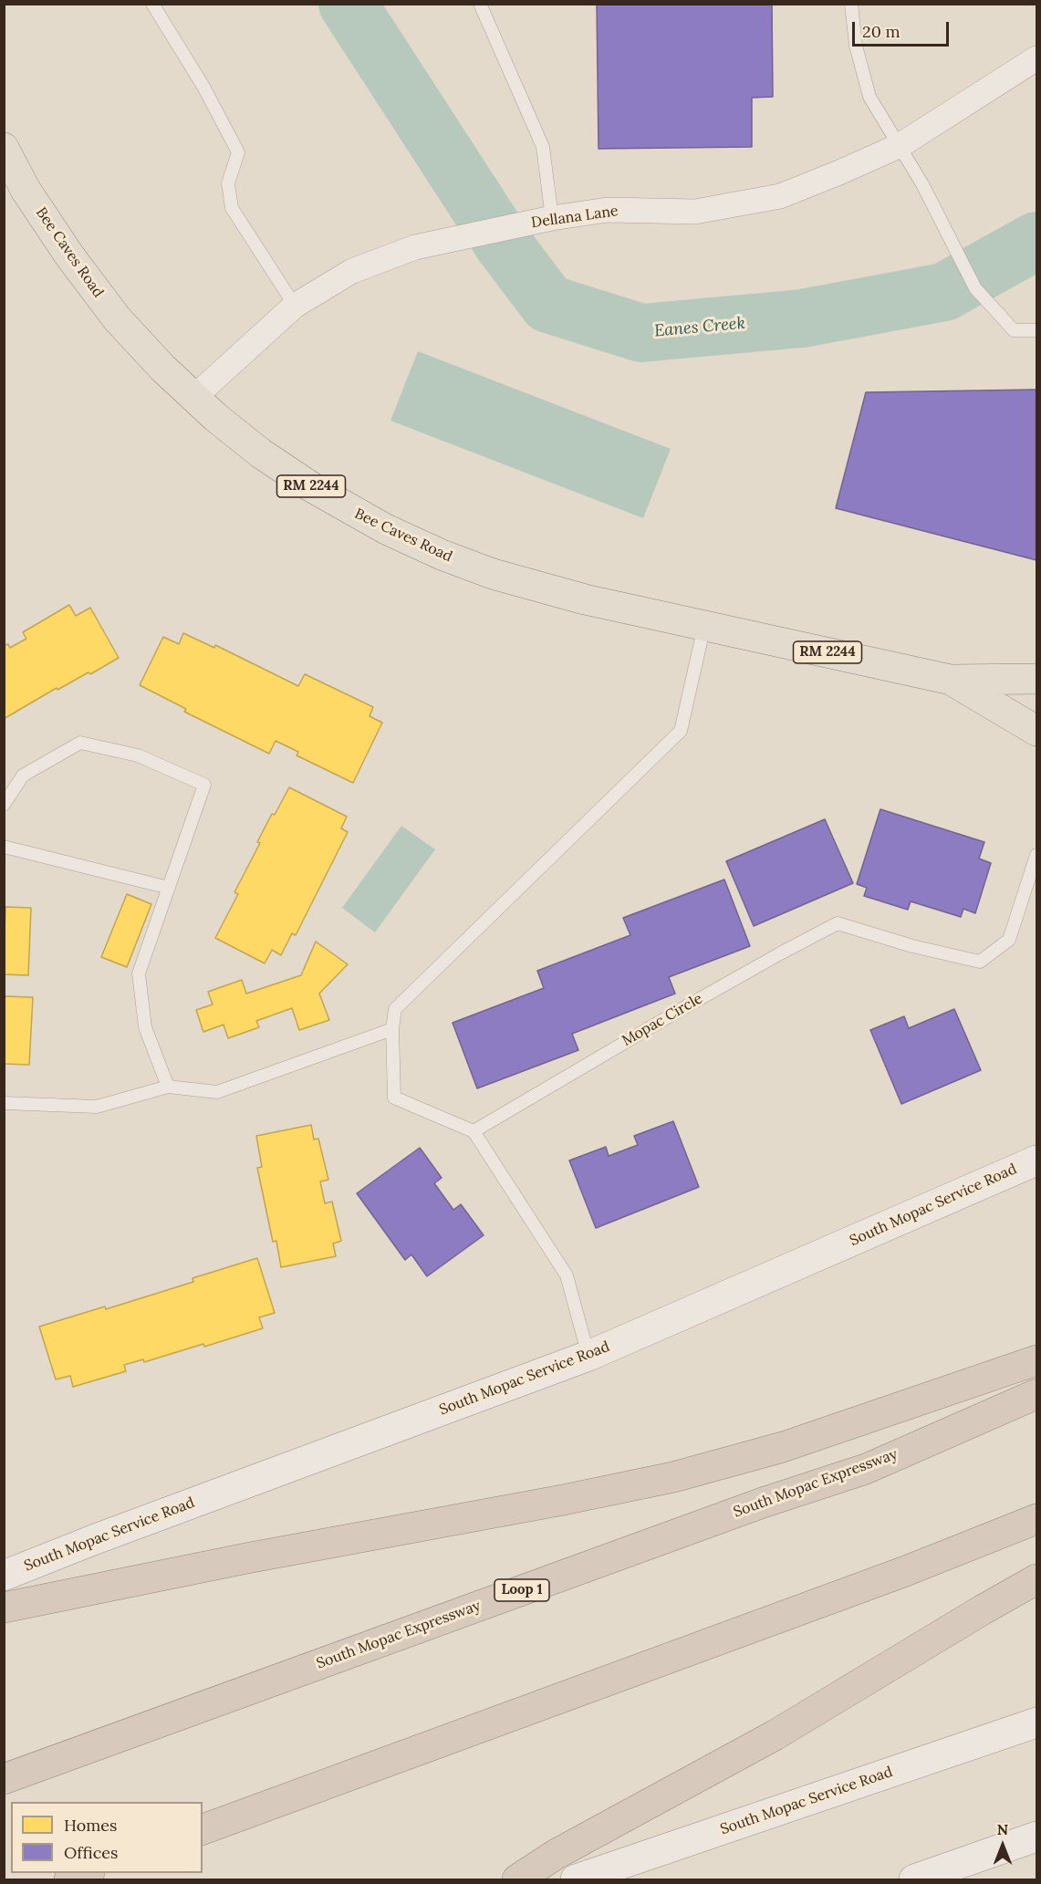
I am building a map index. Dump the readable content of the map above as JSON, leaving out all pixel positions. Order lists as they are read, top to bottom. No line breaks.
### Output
{"streets":{"highway":["South Mopac Expressway","Loop 1"],"main road":["Bee Caves Road","RM 2244","South Mopac Service Road"],"street":["Dellana Lane"],"lane":["Mopac Circle"]},"crossings":[["Dellana Lane","Bee Caves Road"]],"water":["Eanes Creek"],"legend":["Homes","Offices"],"scale_bar":"20 m","north":"top"}
